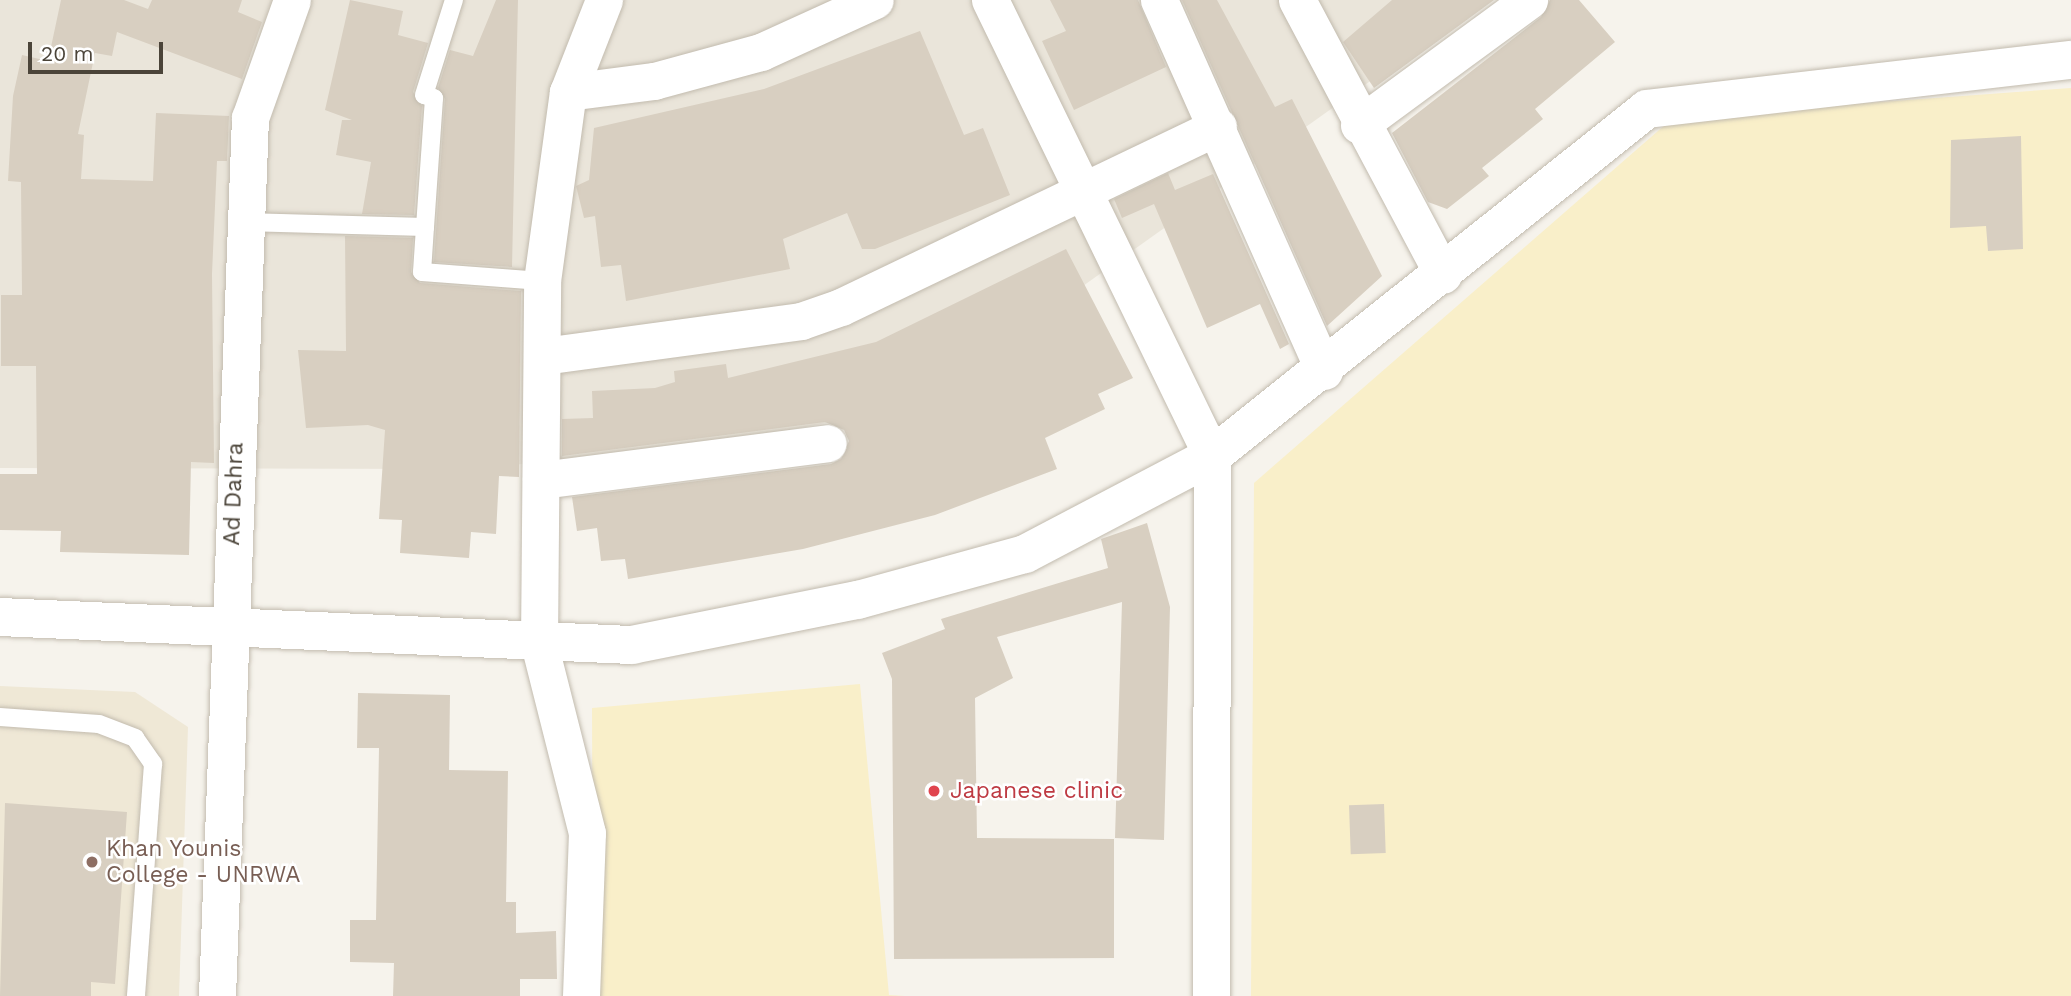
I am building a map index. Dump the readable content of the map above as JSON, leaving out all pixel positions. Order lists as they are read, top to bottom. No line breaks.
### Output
{"streets":{"street":["Ad Dahra"]},"places":["Japanese clinic","Khan Younis College - UNRWA"],"scale_bar":"20 m"}
